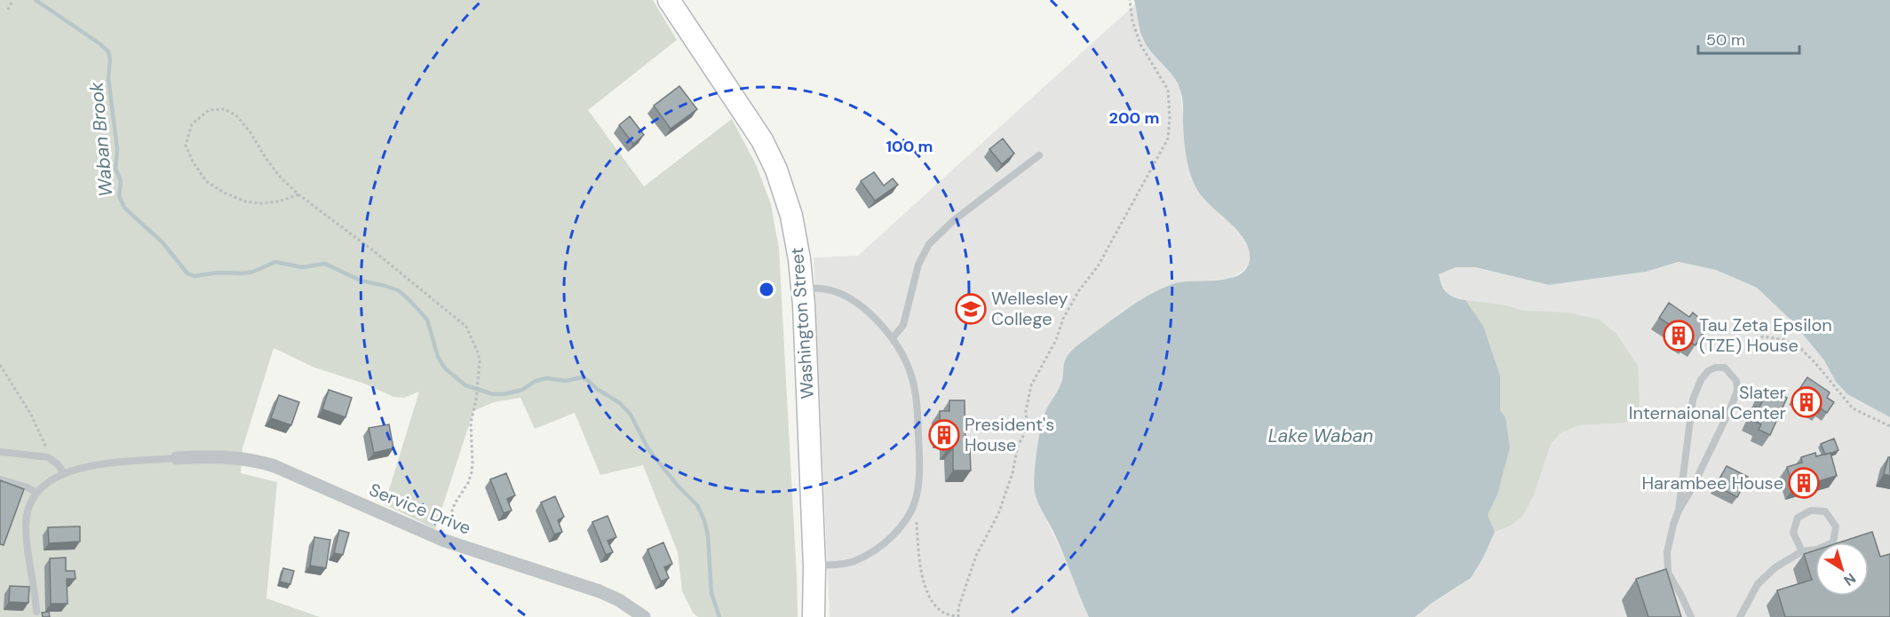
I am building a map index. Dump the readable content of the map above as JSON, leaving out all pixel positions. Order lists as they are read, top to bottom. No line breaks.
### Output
{"streets":{"main road":["Washington Street"],"street":["Service Drive"]},"water":["Waban Brook","Lake Waban"],"places":{"school or university":["Wellesley College"],"building":["Tau Zeta Epsilon (TZE) House","Slater Internaional Center","President's House","Harambee House"]},"scale_bar":"50 m","north":"bottom right","rings":["200 m","100 m"]}
